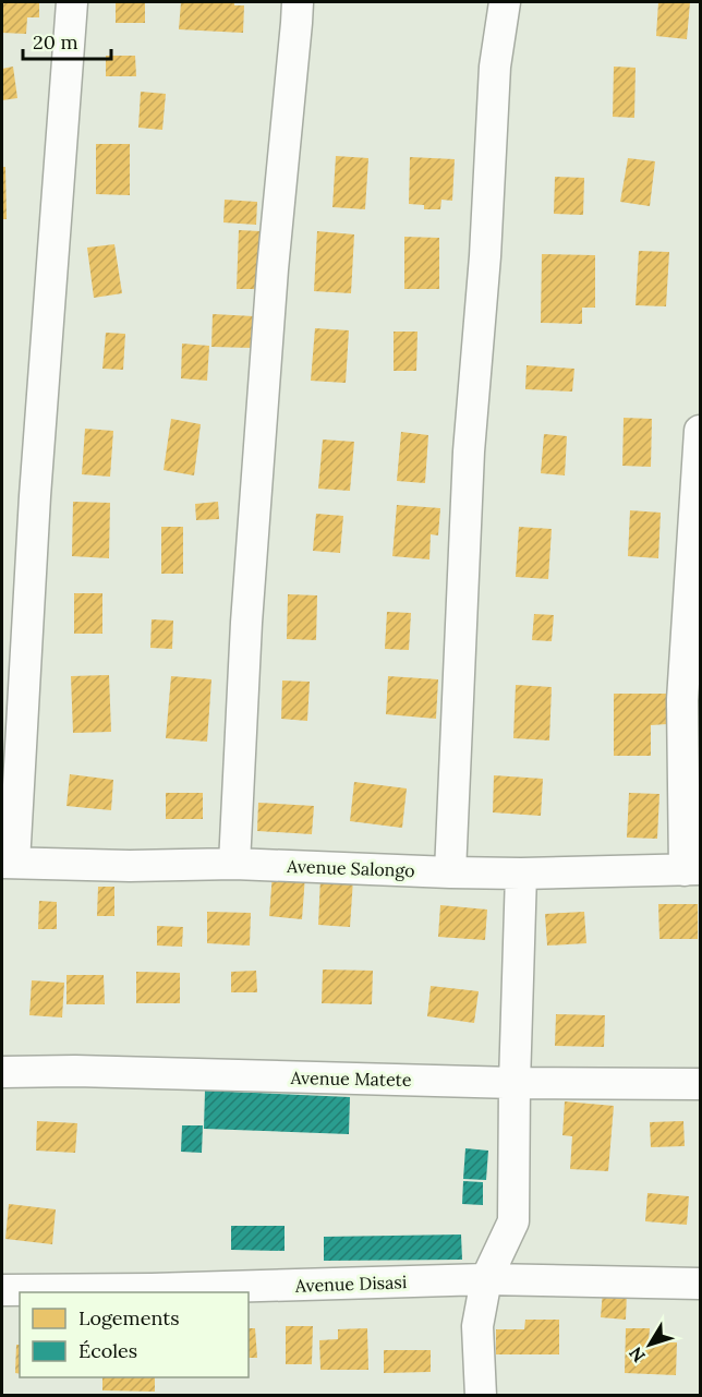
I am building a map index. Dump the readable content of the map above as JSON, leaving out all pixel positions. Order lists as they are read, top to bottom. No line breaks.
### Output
{"streets":{"street":["Avenue Salongo","Avenue Matete","Avenue Disasi"]},"legend":["Logements","Écoles"],"scale_bar":"20 m","north":"bottom left"}
